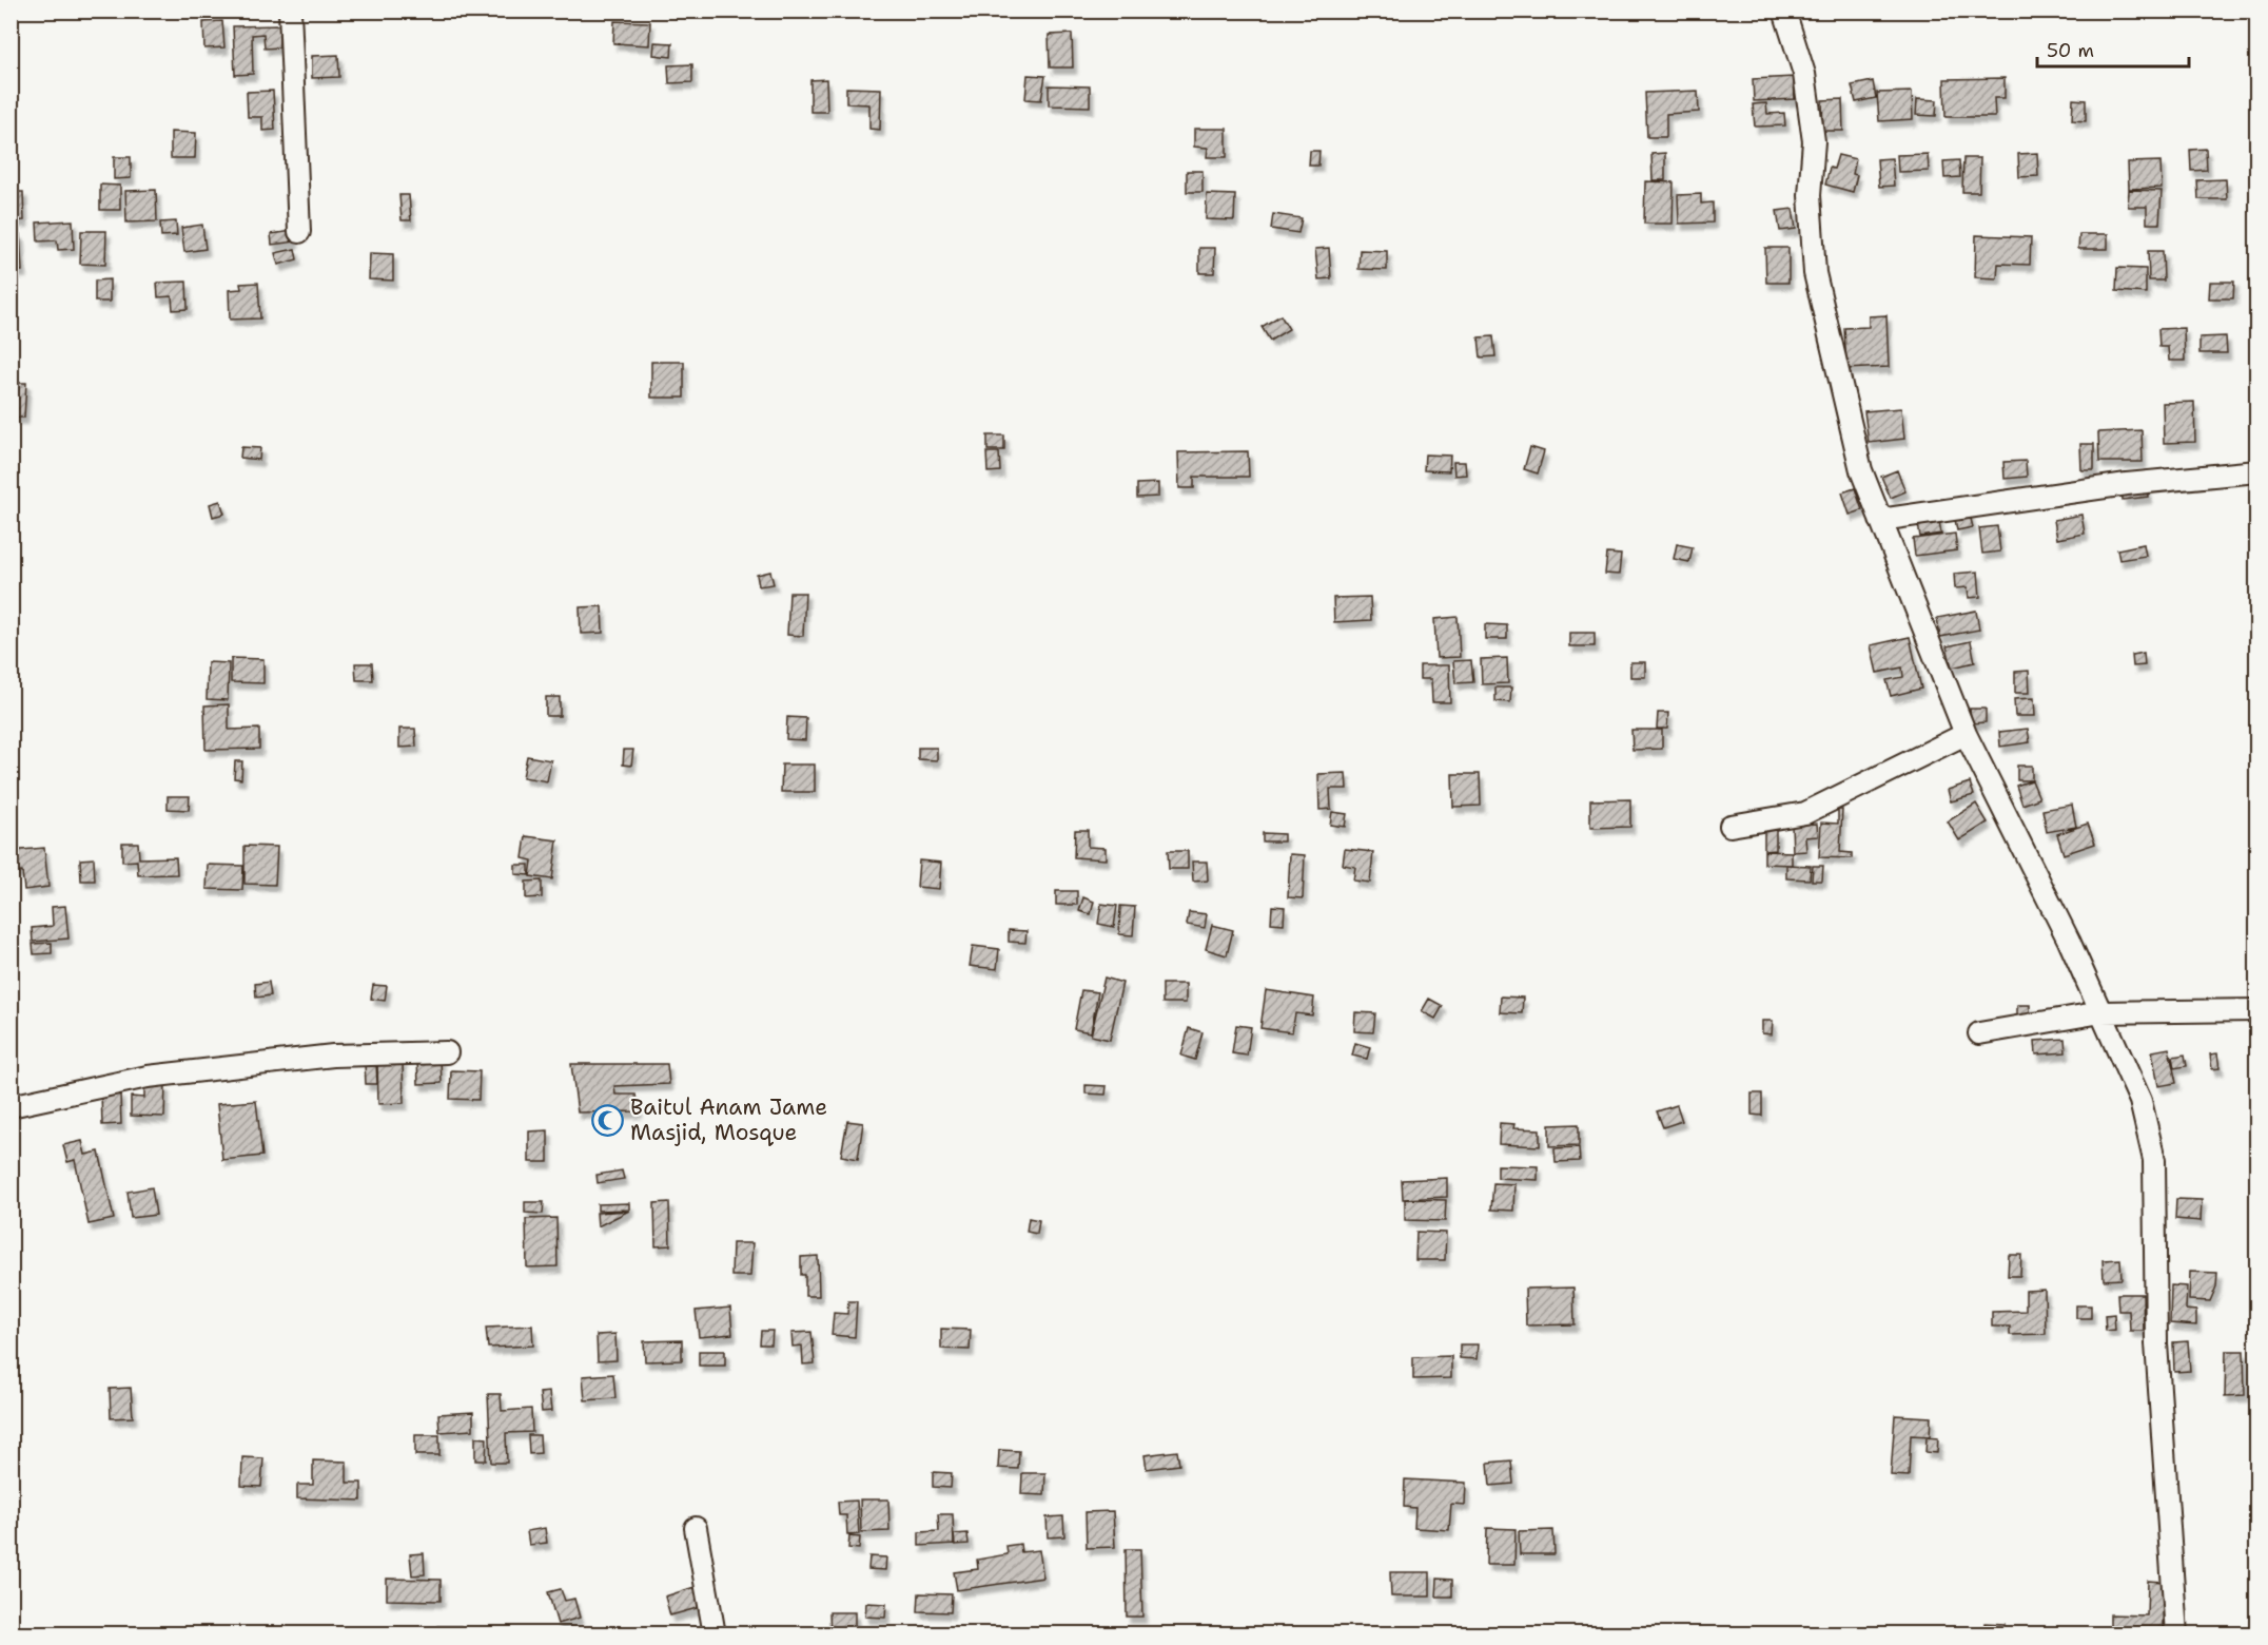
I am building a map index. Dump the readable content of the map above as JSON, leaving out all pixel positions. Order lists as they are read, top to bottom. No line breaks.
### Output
{"places":{"mosque":["Baitul Anam Jame Masjid, Mosque"]},"scale_bar":"50 m"}
